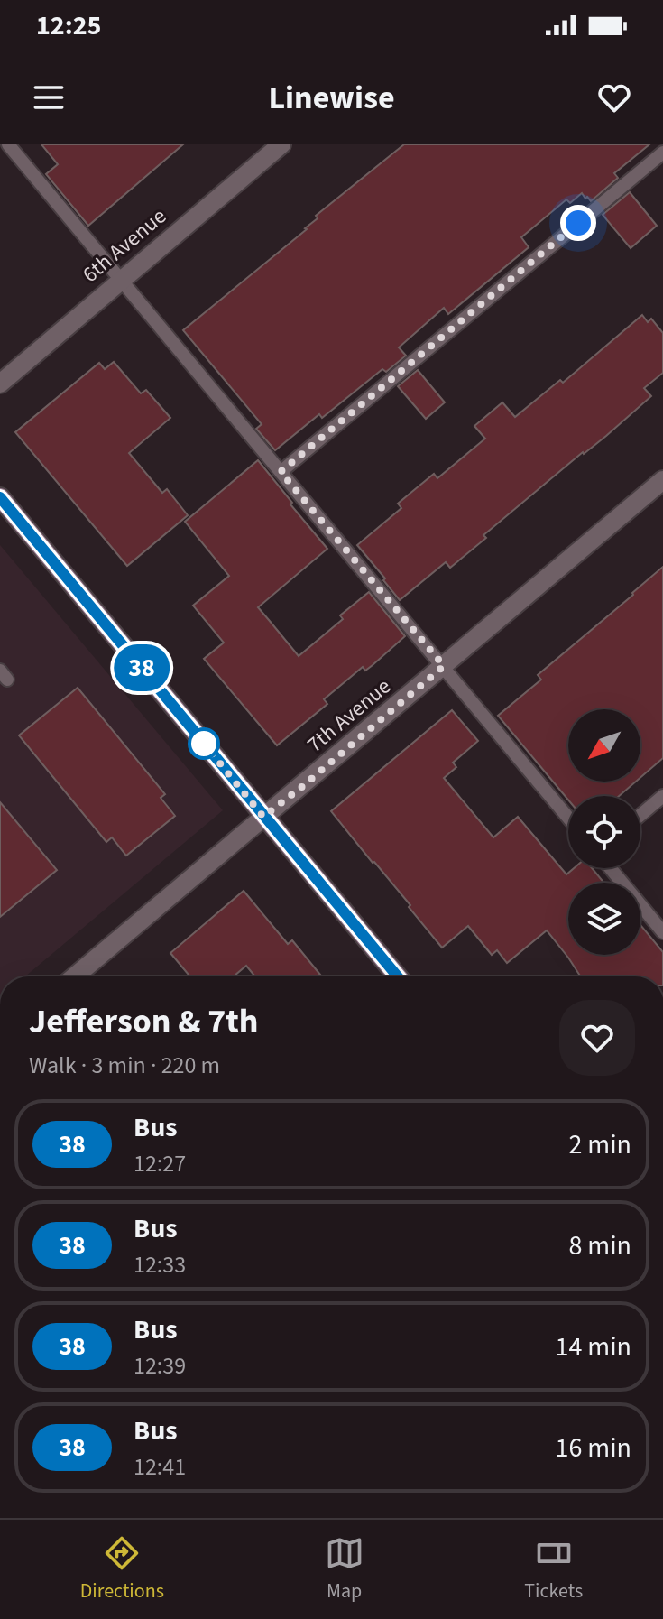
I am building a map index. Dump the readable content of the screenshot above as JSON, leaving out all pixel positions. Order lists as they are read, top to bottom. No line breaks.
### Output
{"streets":{"street":["6th Avenue","7th Avenue"]},"lines":["bus line 38"],"north":"bottom left","page":{"status":"12:25","header":"Linewise","on_map":"38","heading":["Jefferson & 7th","Walk · 3 min · 220 m"],"list":[{"mark":"38","name":"Bus","note":"12:27","value":"2 min"},{"mark":"38","name":"Bus","note":"12:33","value":"8 min"},{"mark":"38","name":"Bus","note":"12:39","value":"14 min"},{"mark":"38","name":"Bus","note":"12:41","value":"16 min"}],"tabs":["Directions","Map","Tickets"]}}
